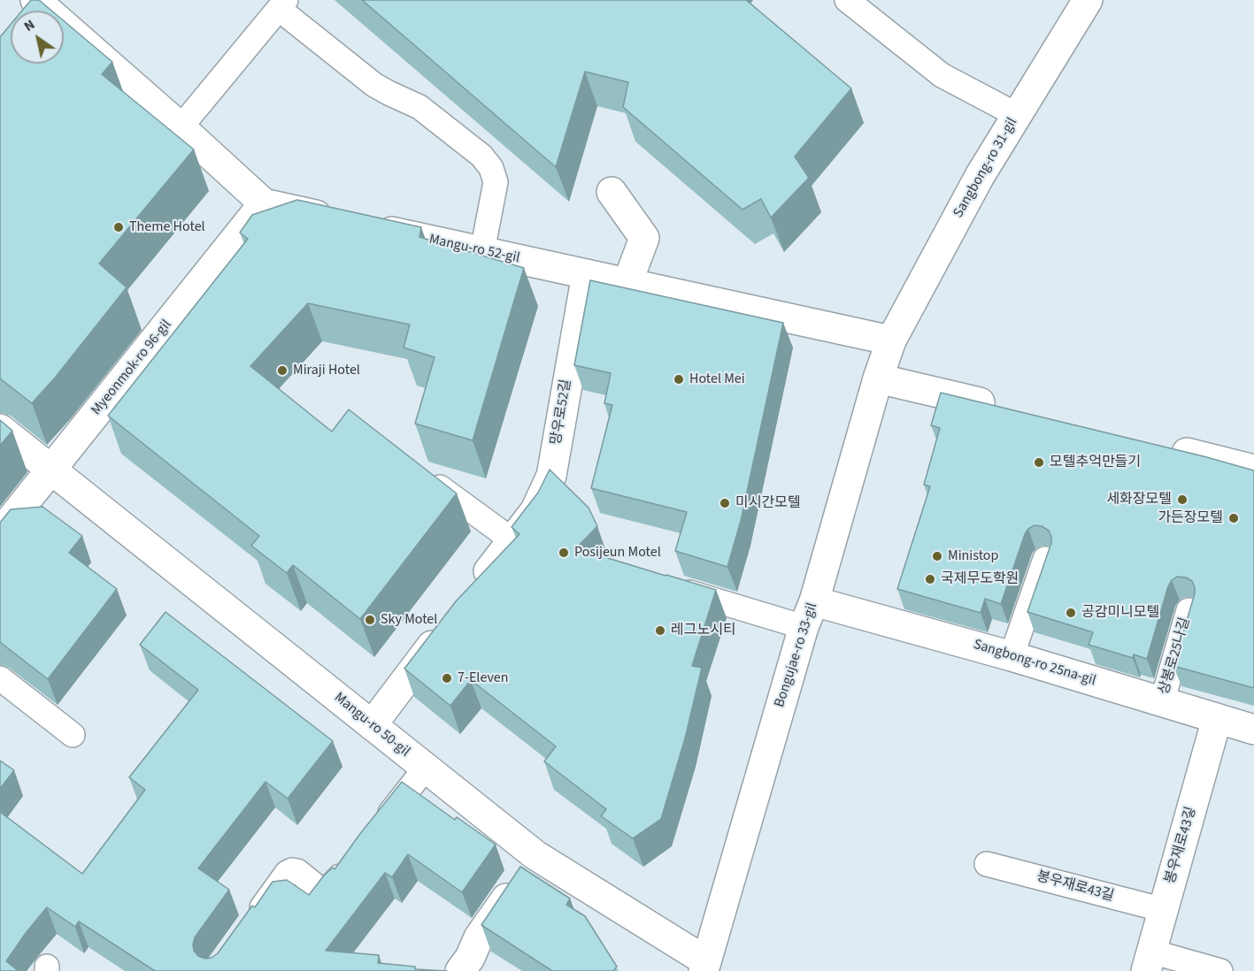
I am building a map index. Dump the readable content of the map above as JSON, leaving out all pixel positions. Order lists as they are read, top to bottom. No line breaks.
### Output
{"streets":{"street":["Sangbong-ro 31-gil","Mangu-ro 52-gil","Myeonmok-ro 96-gil","망우로52길","Bongujae-ro 33-gil","Sangbong-ro 25na-gil","Mangu-ro 50-gil","봉우재로43깋"],"lane":["상봉로25나길","봉우재로43길"]},"crossings":[["Sangbong-ro 31-gil","Mangu-ro 52-gil"],["Sangbong-ro 31-gil","Bongujae-ro 33-gil"],["Mangu-ro 52-gil","Myeonmok-ro 96-gil"],["Mangu-ro 52-gil","망우로52길"],["Mangu-ro 52-gil","Bongujae-ro 33-gil"],["Myeonmok-ro 96-gil","Mangu-ro 50-gil"],["Bongujae-ro 33-gil","Sangbong-ro 25na-gil"],["Bongujae-ro 33-gil","Mangu-ro 50-gil"],["상봉로25나길","Sangbong-ro 25na-gil"],["Sangbong-ro 25na-gil","봉우재로43깋"],["봉우재로43깋","봉우재로43길"]],"places":["Theme Hotel","Miraji Hotel","Hotel Mei","모텔추억만들기","세화장모텔","미시간모텔","가든장모텔","Posijeun Motel","Ministop","국제무도학원","공감미니모텔","Sky Motel","레그노시티","7-Eleven"],"north":"top left"}
